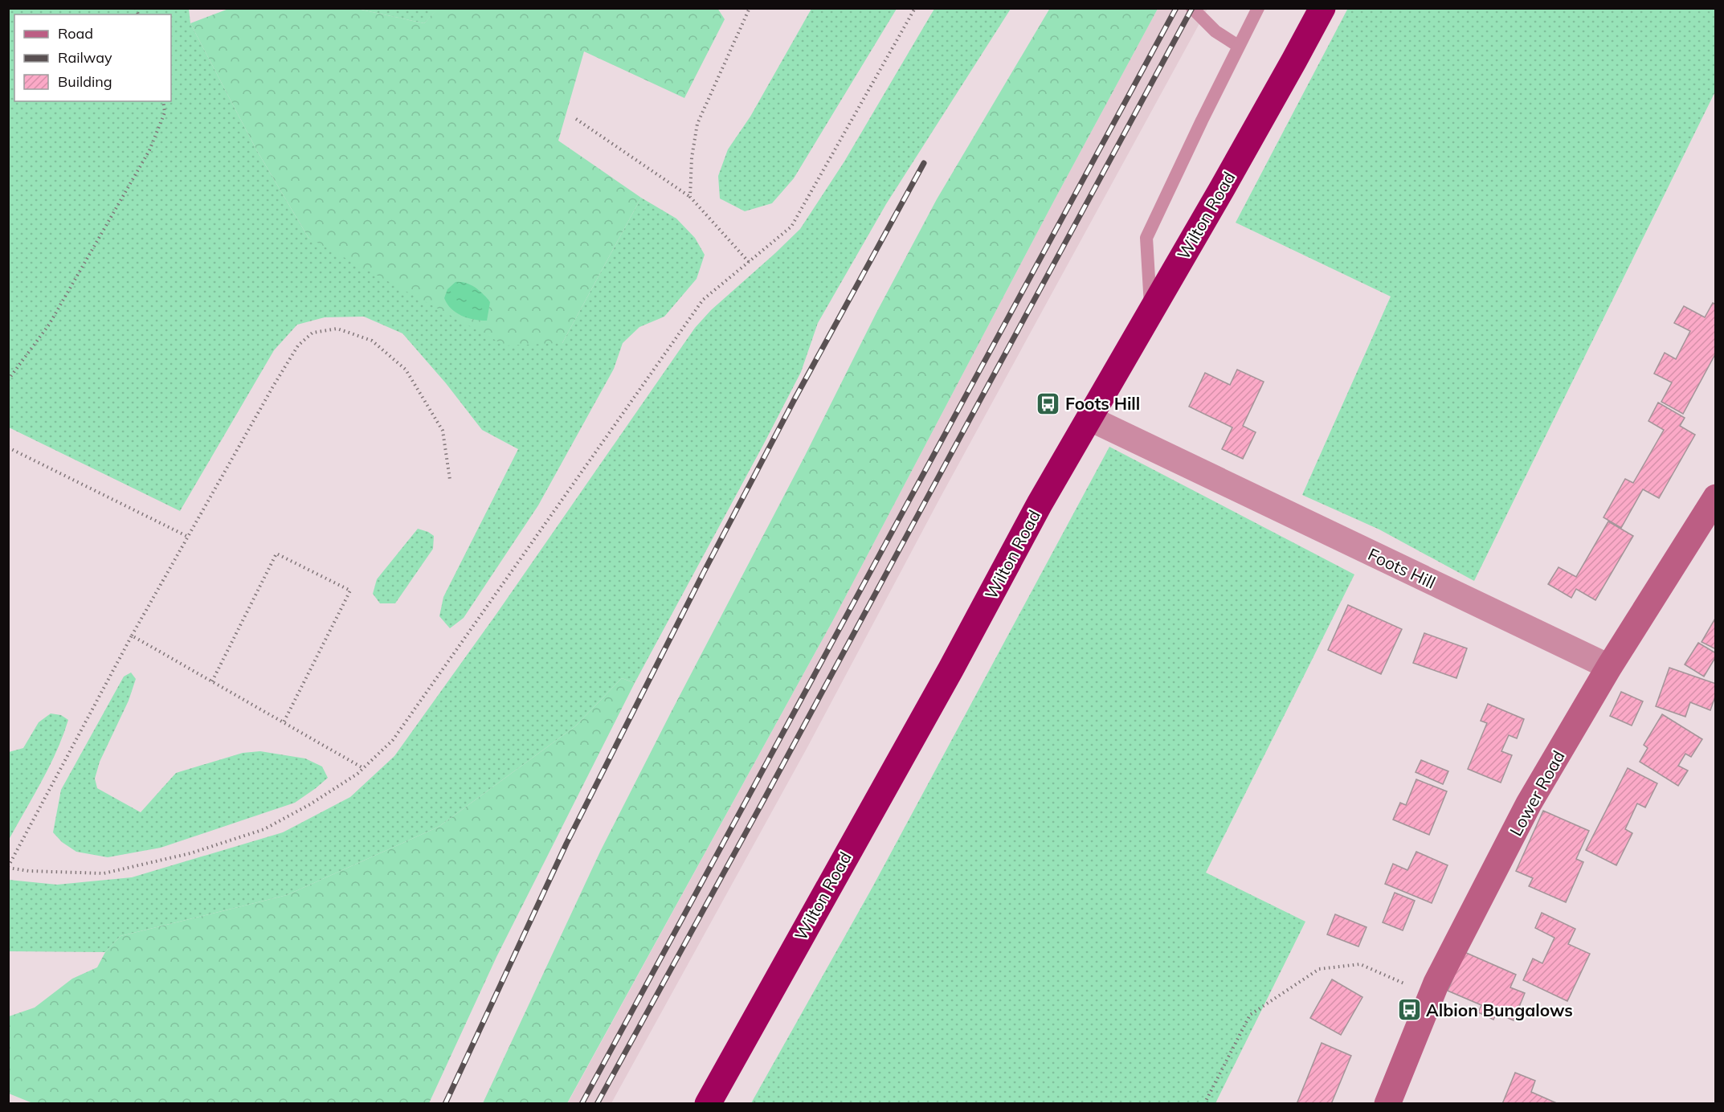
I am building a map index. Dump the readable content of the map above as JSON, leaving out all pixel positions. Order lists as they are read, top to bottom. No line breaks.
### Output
{"streets":{"highway":["Wilton Road"],"street":["Foots Hill","Lower Road"]},"crossings":[["Wilton Road","Foots Hill"],["Foots Hill","Lower Road"]],"places":{"bus stop":["Foots Hill","Albion Bungalows"]},"legend":["Road","Railway","Building"]}
